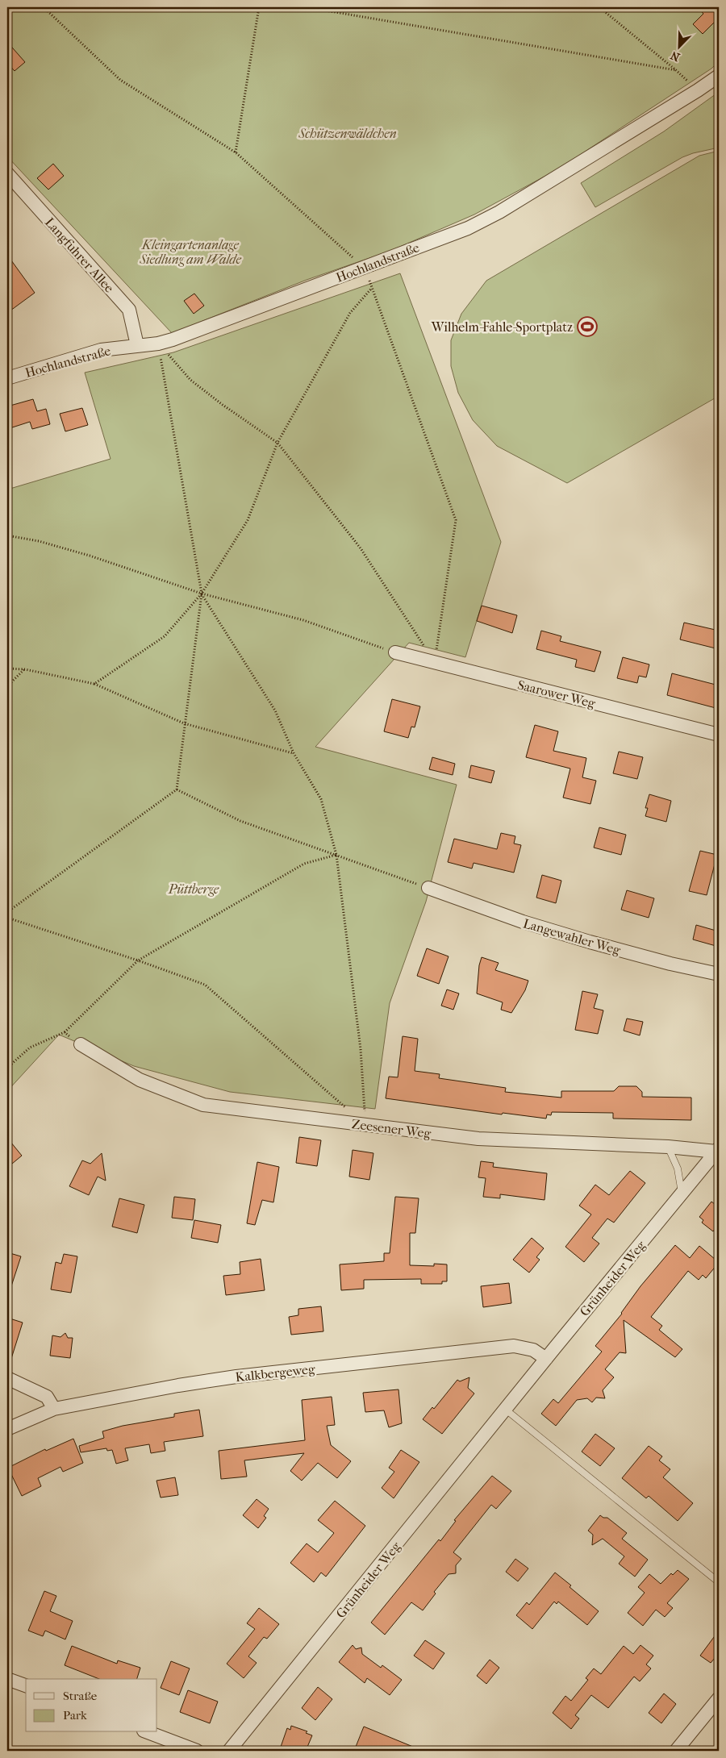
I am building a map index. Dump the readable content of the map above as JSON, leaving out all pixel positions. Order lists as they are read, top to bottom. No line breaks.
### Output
{"streets":{"street":["Langfuhrer Allee","Hochlandstraße","Saarower Weg","Langewahler Weg","Zeesener Weg","Grünheider Weg","Kalkbergeweg"]},"crossings":[["Langfuhrer Allee","Hochlandstraße"],["Zeesener Weg","Grünheider Weg"],["Grünheider Weg","Kalkbergeweg"]],"parks":["Schützenwäldchen","Kleingartenanlage Siedlung am Walde","Püttberge"],"places":{"sports":["Wilhelm-Fahle-Sportplatz"]},"legend":["Straße","Park"],"north":"bottom left"}
